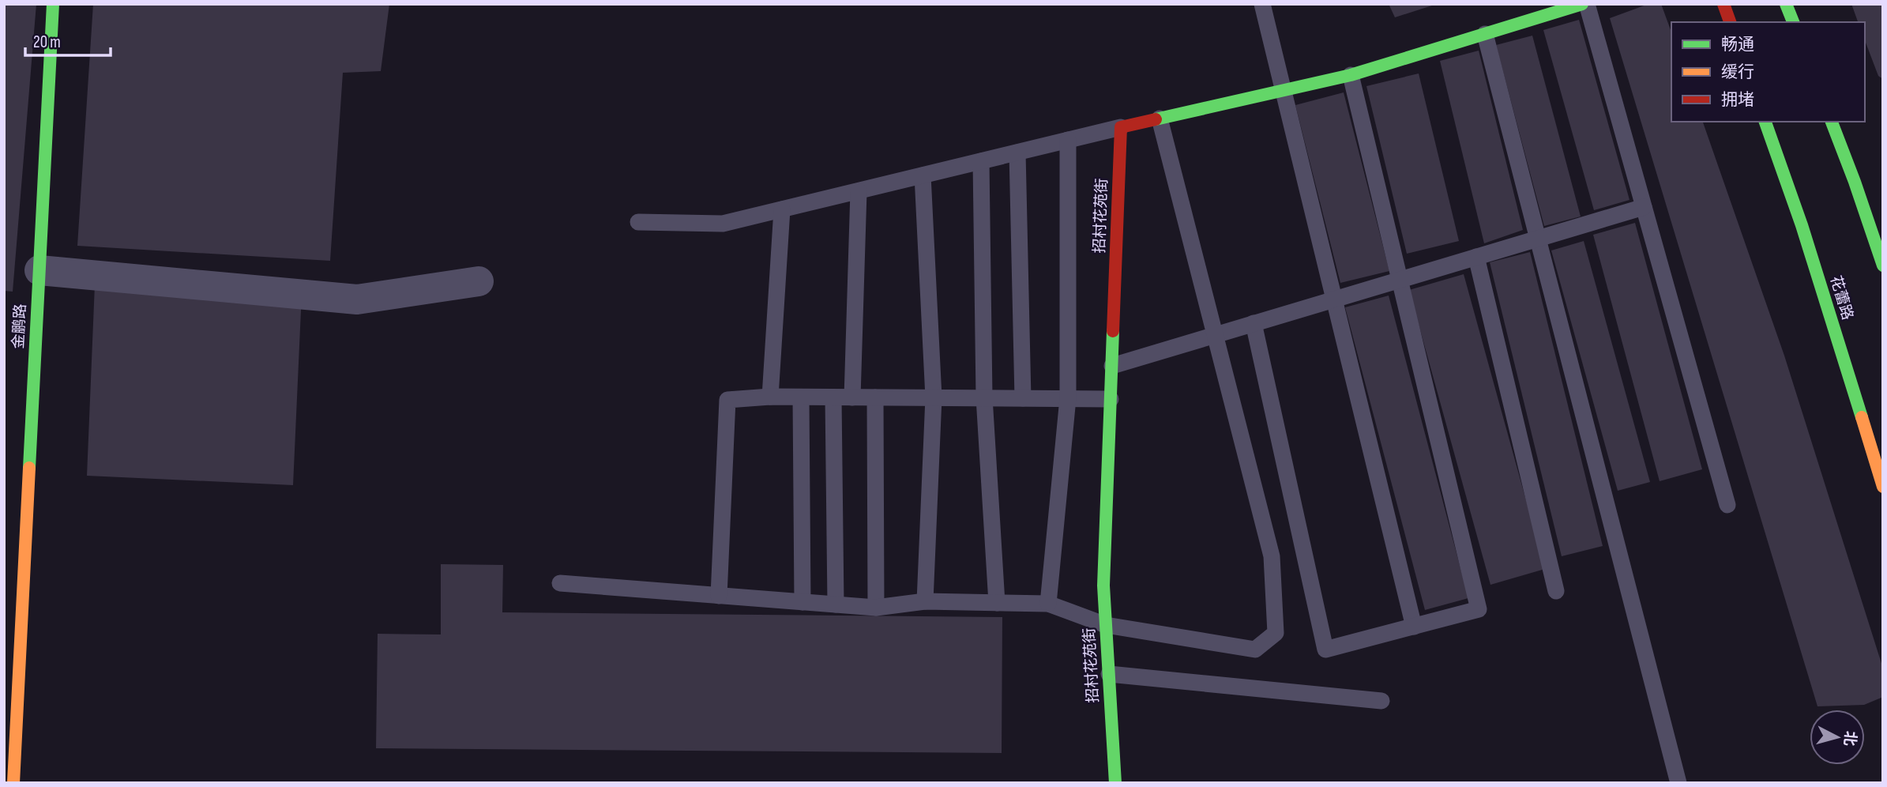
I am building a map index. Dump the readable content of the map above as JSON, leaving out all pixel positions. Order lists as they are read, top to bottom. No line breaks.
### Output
{"streets":{"street":["招村花苑街","花蕾路","金鹏路"]},"legend":["畅通","缓行","拥堵"],"scale_bar":"20 m","north":"right"}
